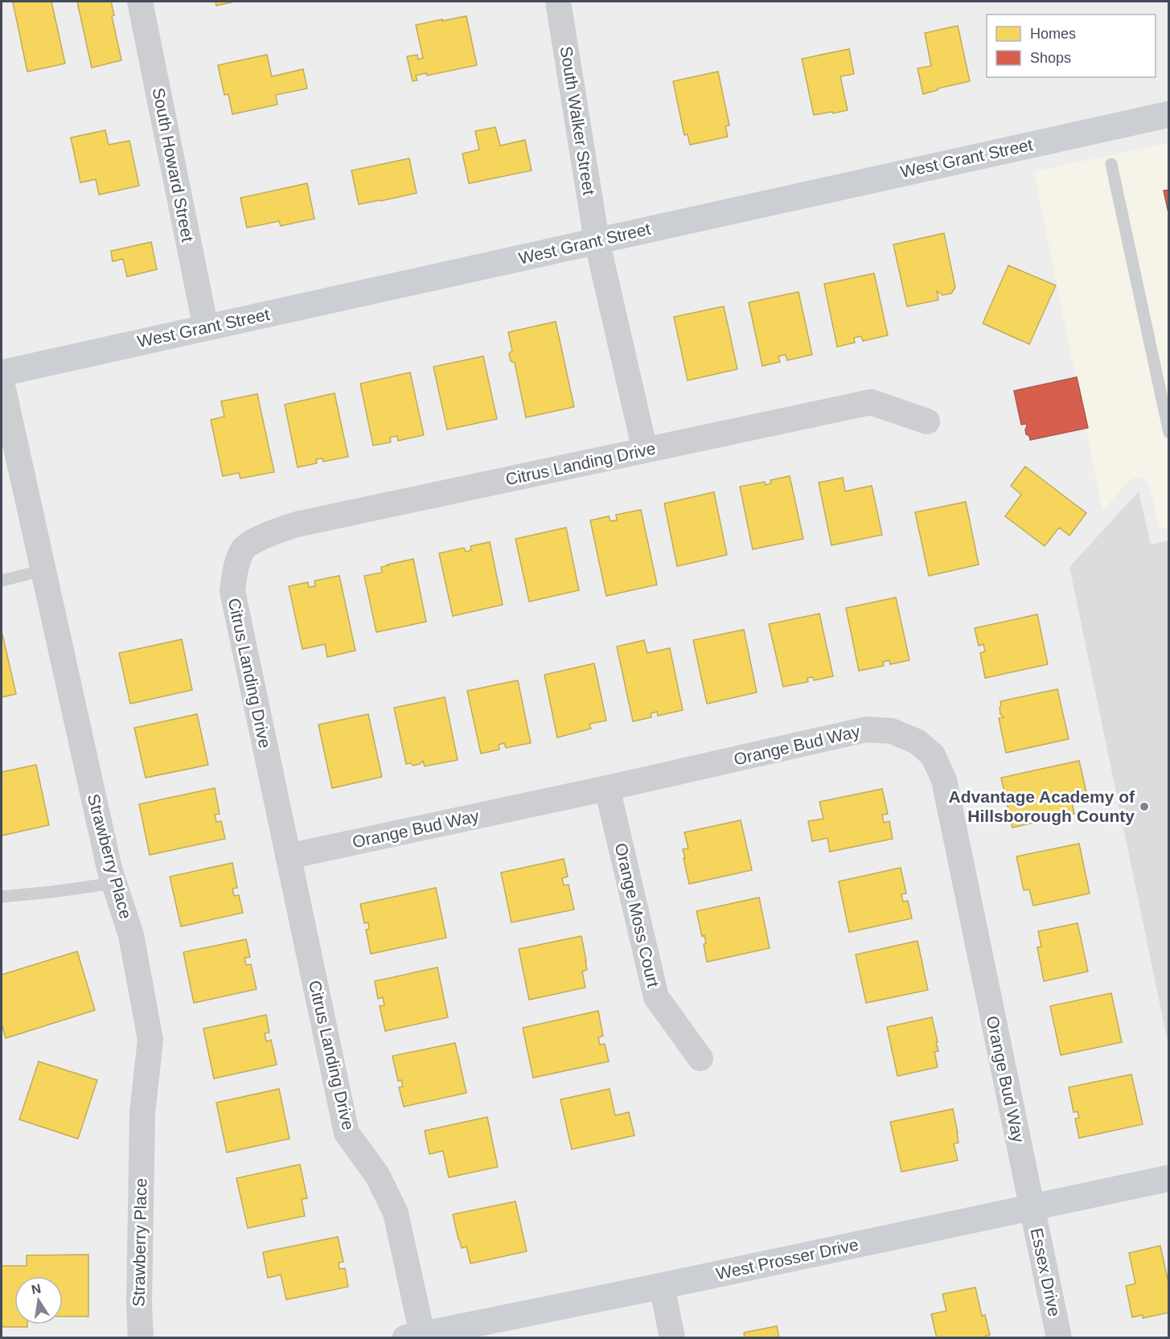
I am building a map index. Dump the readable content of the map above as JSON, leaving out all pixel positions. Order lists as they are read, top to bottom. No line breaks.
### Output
{"streets":{"street":["South Walker Street","West Grant Street","South Howard Street","Citrus Landing Drive","Orange Bud Way","Strawberry Place","Orange Moss Court","West Prosser Drive","Essex Drive"]},"crossings":[["South Walker Street","West Grant Street"],["South Walker Street","Citrus Landing Drive"],["West Grant Street","South Howard Street"],["Citrus Landing Drive","Orange Bud Way"],["Citrus Landing Drive","West Prosser Drive"],["Orange Bud Way","Orange Moss Court"],["Orange Bud Way","West Prosser Drive"],["Orange Bud Way","Essex Drive"],["West Prosser Drive","Essex Drive"]],"places":["Advantage Academy of Hillsborough County"],"legend":["Homes","Shops"],"north":"top"}
